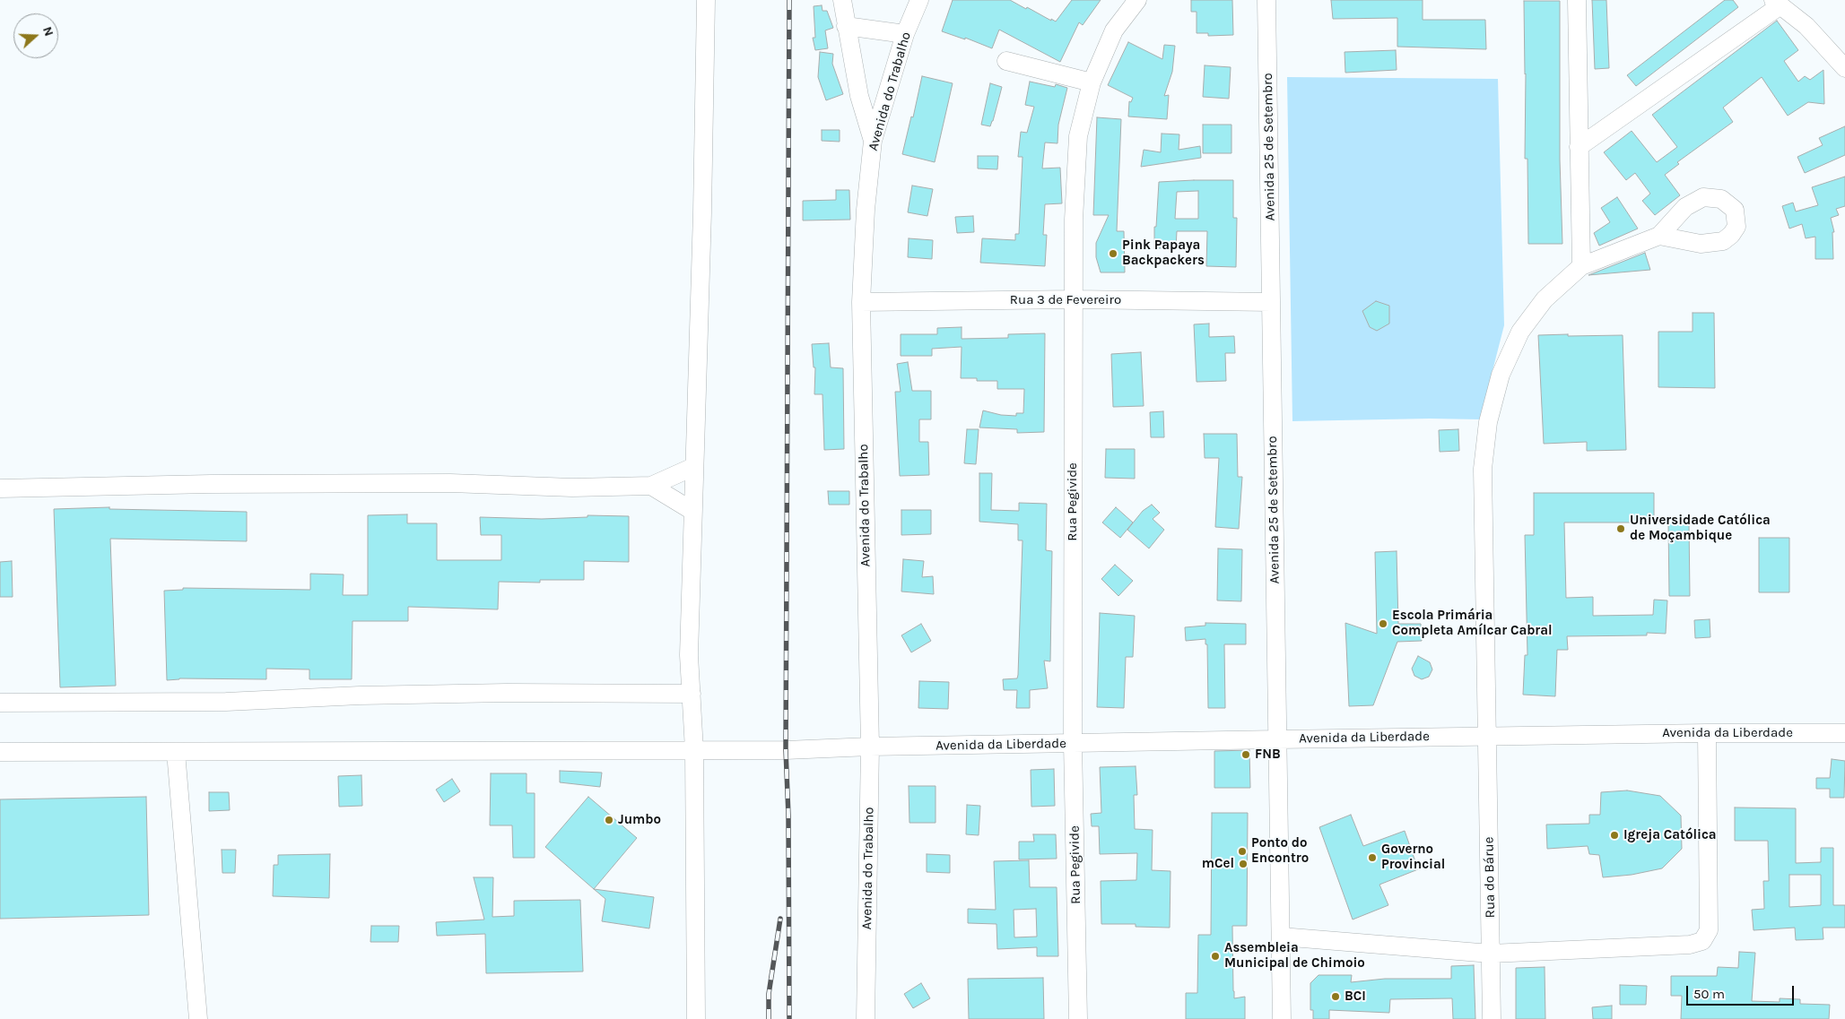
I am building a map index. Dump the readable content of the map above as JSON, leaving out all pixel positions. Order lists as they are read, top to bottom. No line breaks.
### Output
{"streets":{"street":["Avenida do Trabalho","Avenida 25 de Setembro","Rua 3 de Fevereiro","Rua Pegivide","Avenida da Liberdade","Rua do Bárue"]},"crossings":[["Avenida do Trabalho","Rua 3 de Fevereiro"],["Avenida do Trabalho","Avenida da Liberdade"],["Avenida 25 de Setembro","Rua 3 de Fevereiro"],["Avenida 25 de Setembro","Avenida da Liberdade"],["Rua 3 de Fevereiro","Rua Pegivide"],["Rua Pegivide","Avenida da Liberdade"],["Avenida da Liberdade","Rua do Bárue"]],"places":["Pink Papaya Backpackers","Universidade Católica de Moçambique","Escola Primária Completa Amílcar Cabral","FNB","Jumbo","Igreja Católica","Ponto do Encontro","Governo Provincial","mCel","Assembleia Municipal de Chimoio","BCI"],"scale_bar":"50 m","north":"right"}
